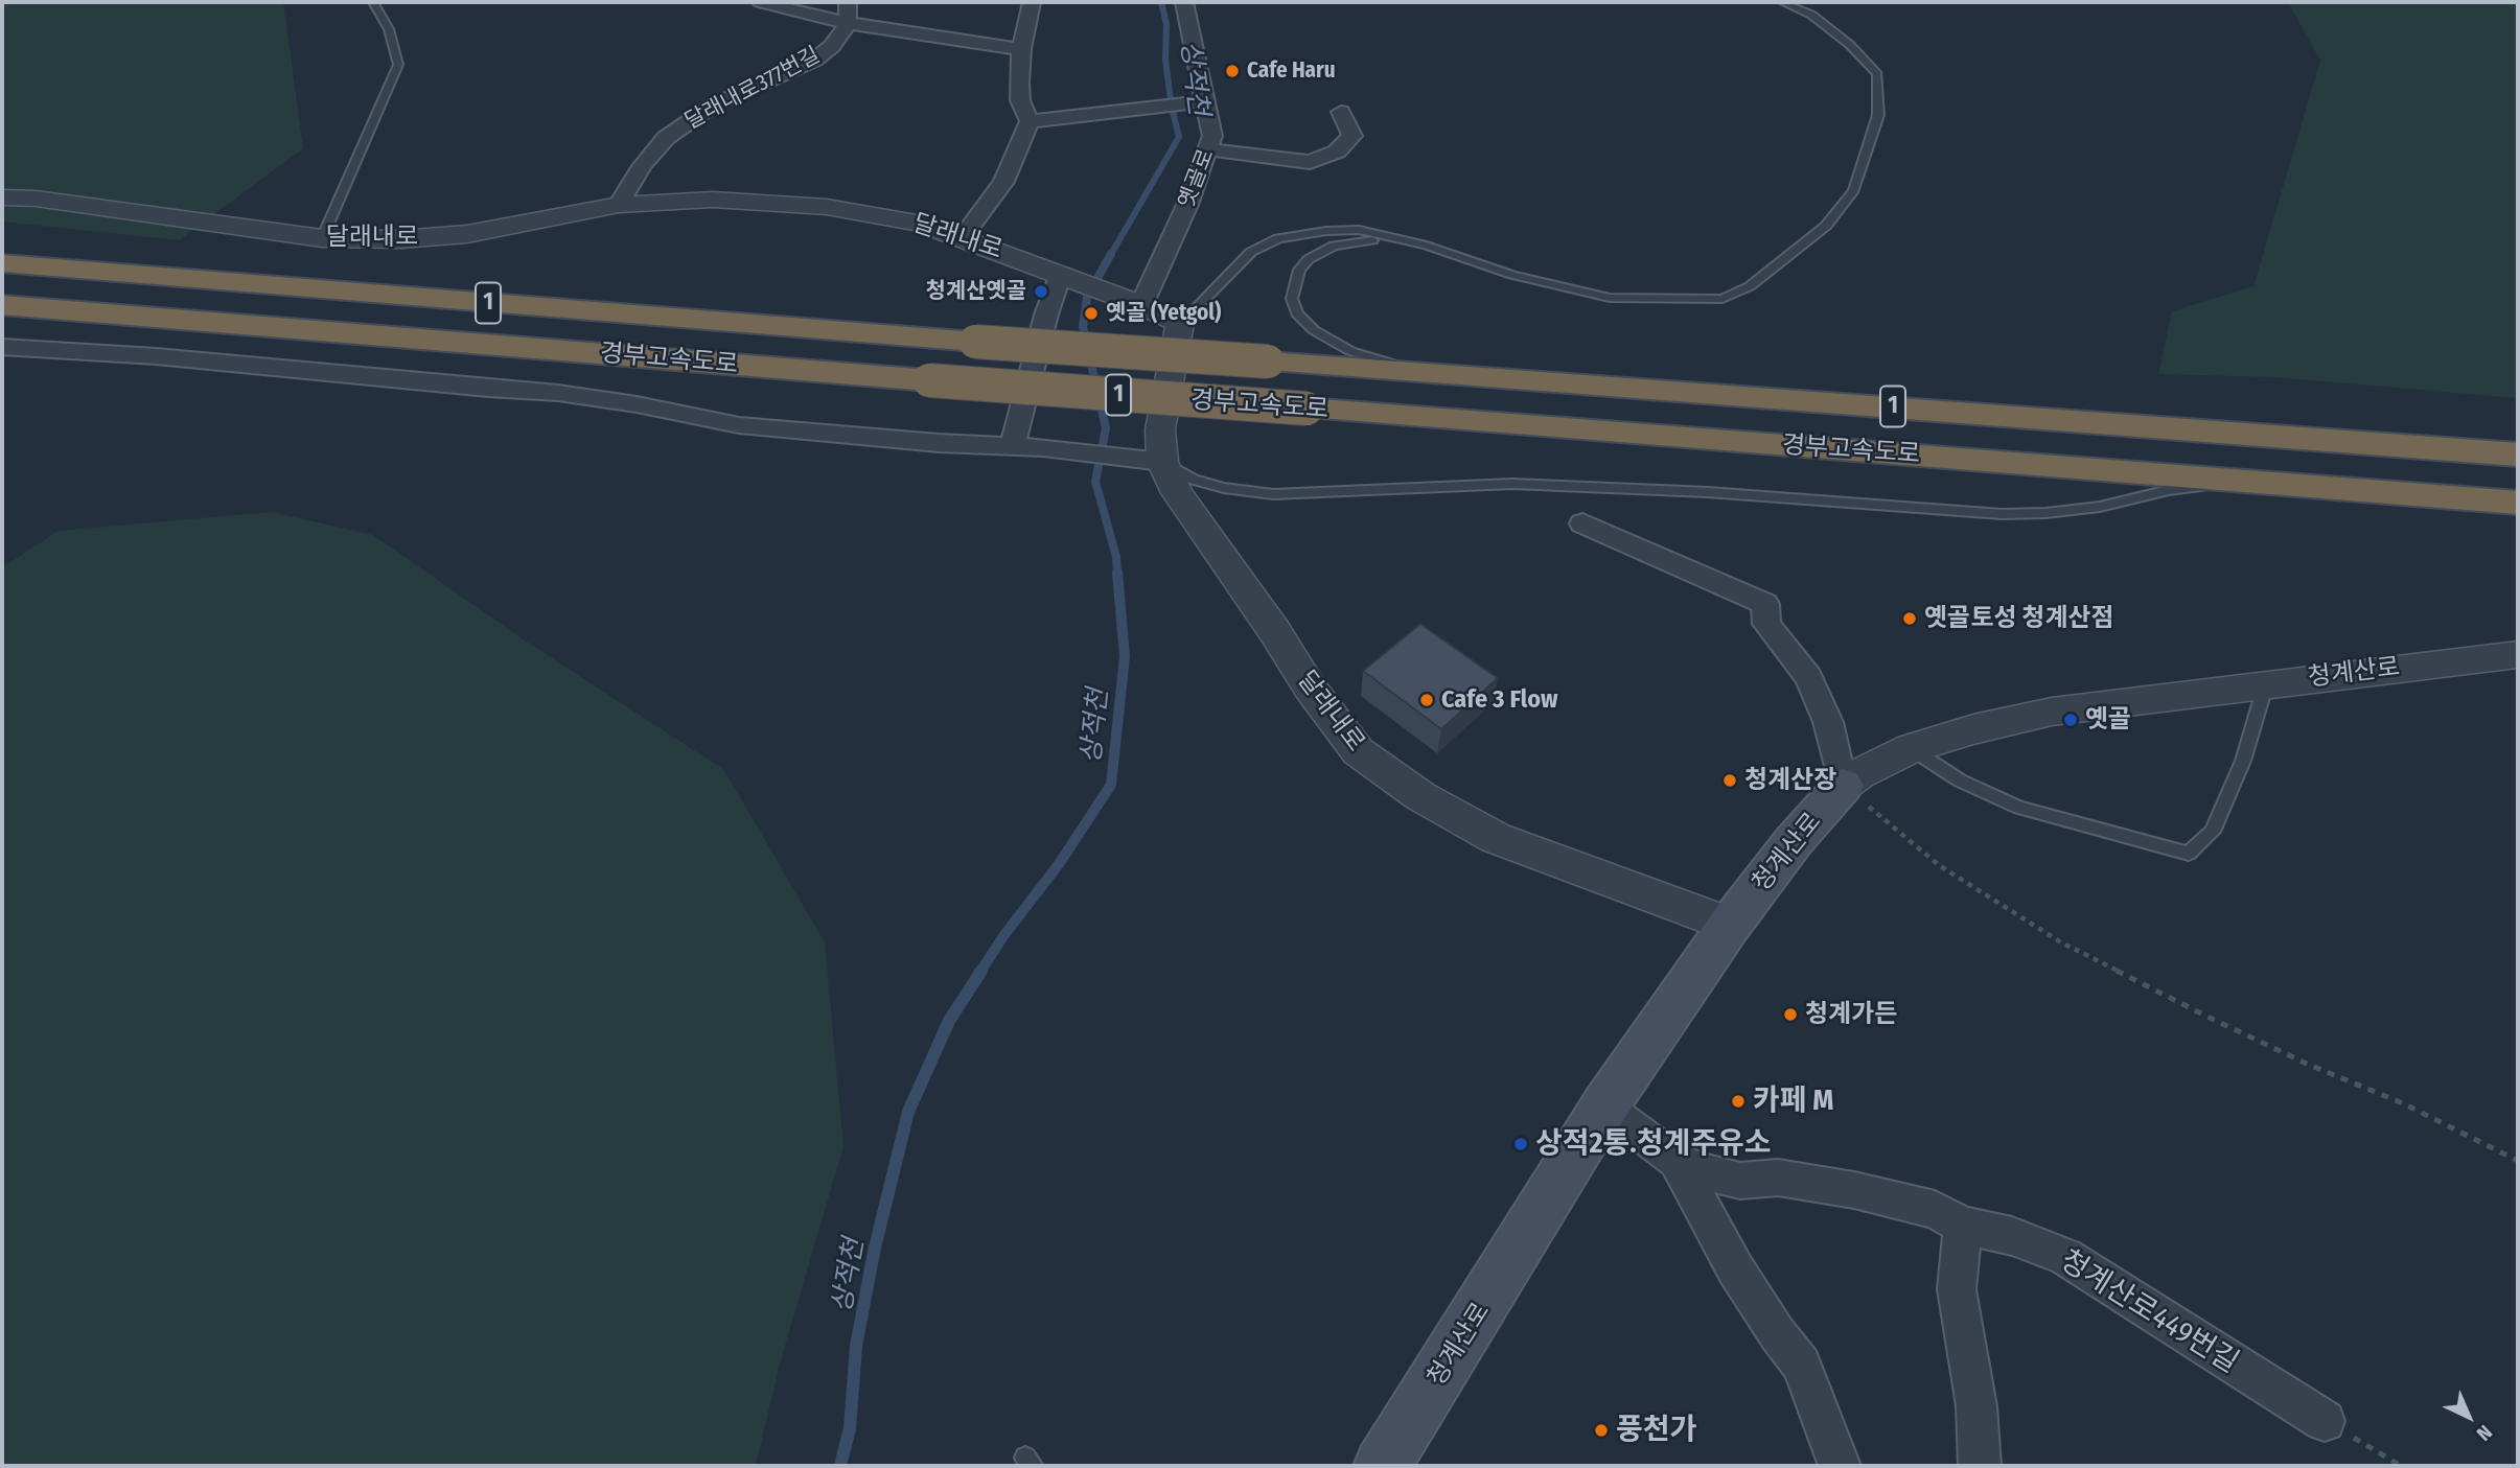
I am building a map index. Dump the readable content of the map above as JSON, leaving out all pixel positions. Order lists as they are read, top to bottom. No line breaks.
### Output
{"streets":{"highway":["1","경부고속도로"],"main road":["청계산로"],"street":["달래내로377번길","옛골로","달래내로","청계산로449번길"]},"crossings":[["달래내로377번길","달래내로"],["옛골로","달래내로"],["달래내로","청계산로"],["청계산로","청계산로449번길"]],"water":["상적천"],"places":["Cafe Haru","청계산옛골","옛골 (Yetgol)","옛골토성 청계산점","Cafe 3 Flow","옛골","청계산장","청계가든","카페 M","상적2통.청계주유소","풍천가"],"north":"bottom right"}
